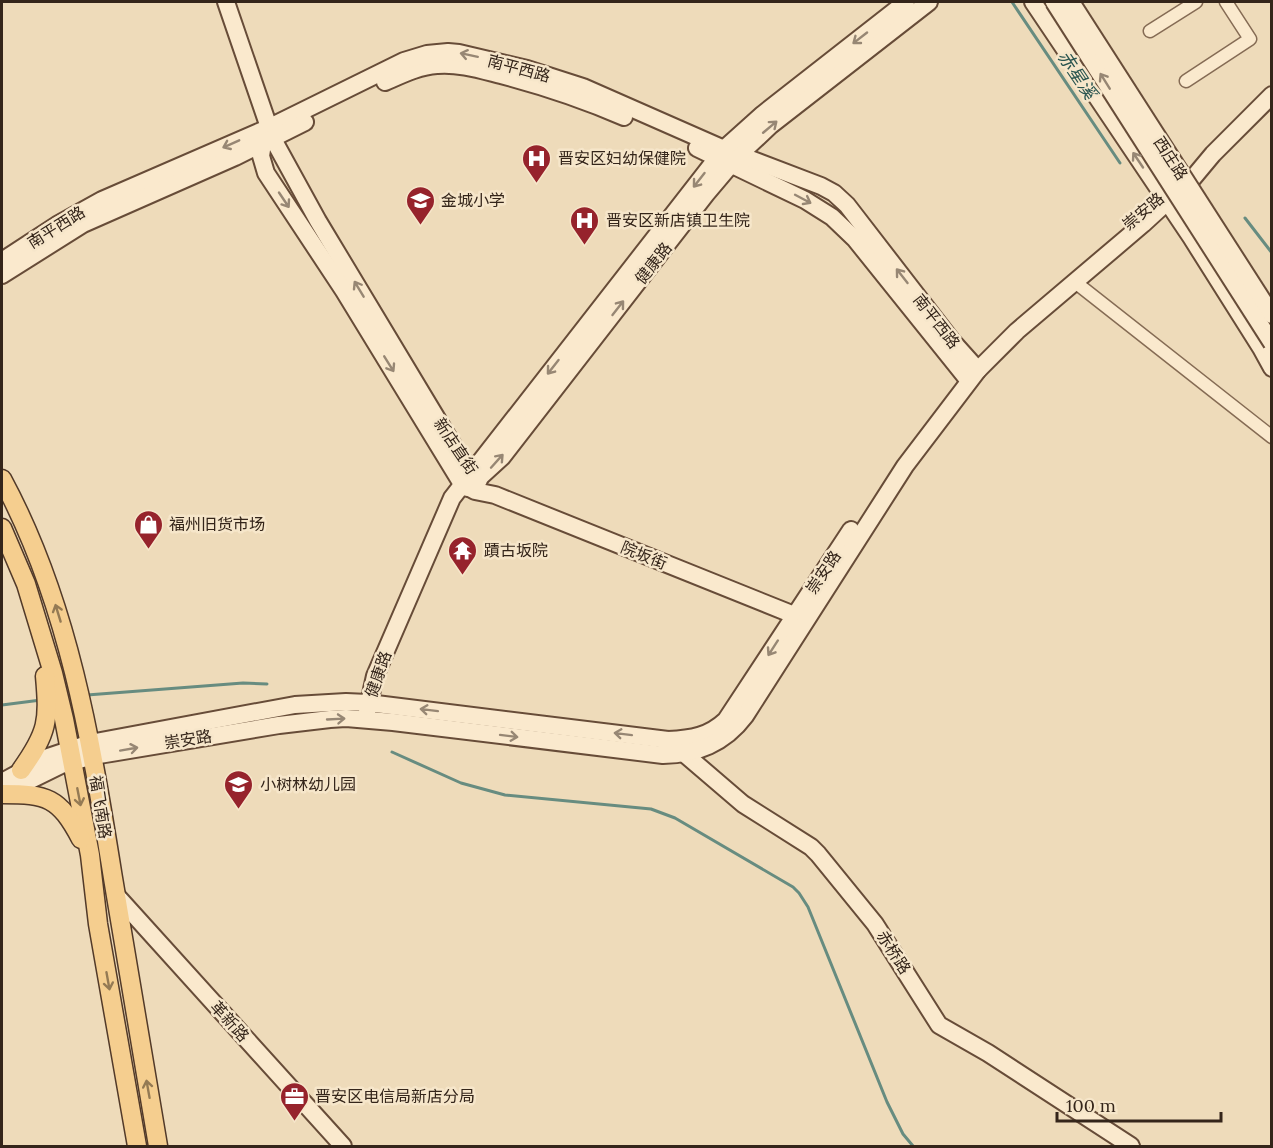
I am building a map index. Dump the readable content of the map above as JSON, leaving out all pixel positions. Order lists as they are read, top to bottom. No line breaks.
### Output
{"streets":{"main road":["福飞南路"],"street":["南平西路","西庄路","崇安路","健康路","新店直街","院坂街","赤桥路","革新路"]},"crossings":[["南平西路","崇安路"],["南平西路","健康路"],["南平西路","新店直街"],["崇安路","健康路"],["崇安路","院坂街"],["崇安路","福飞南路"],["崇安路","赤桥路"],["健康路","新店直街"],["新店直街","院坂街"],["福飞南路","革新路"]],"water":["赤星溪"],"places":{"hospital":["晋安区妇幼保健院","晋安区新店镇卫生院"],"school or university":["金城小学","小树林幼儿园"],"shop":["福州旧货市场"],"temple":["蹟古坂院"],"office":["晋安区电信局新店分局"]},"scale_bar":"100 m"}
